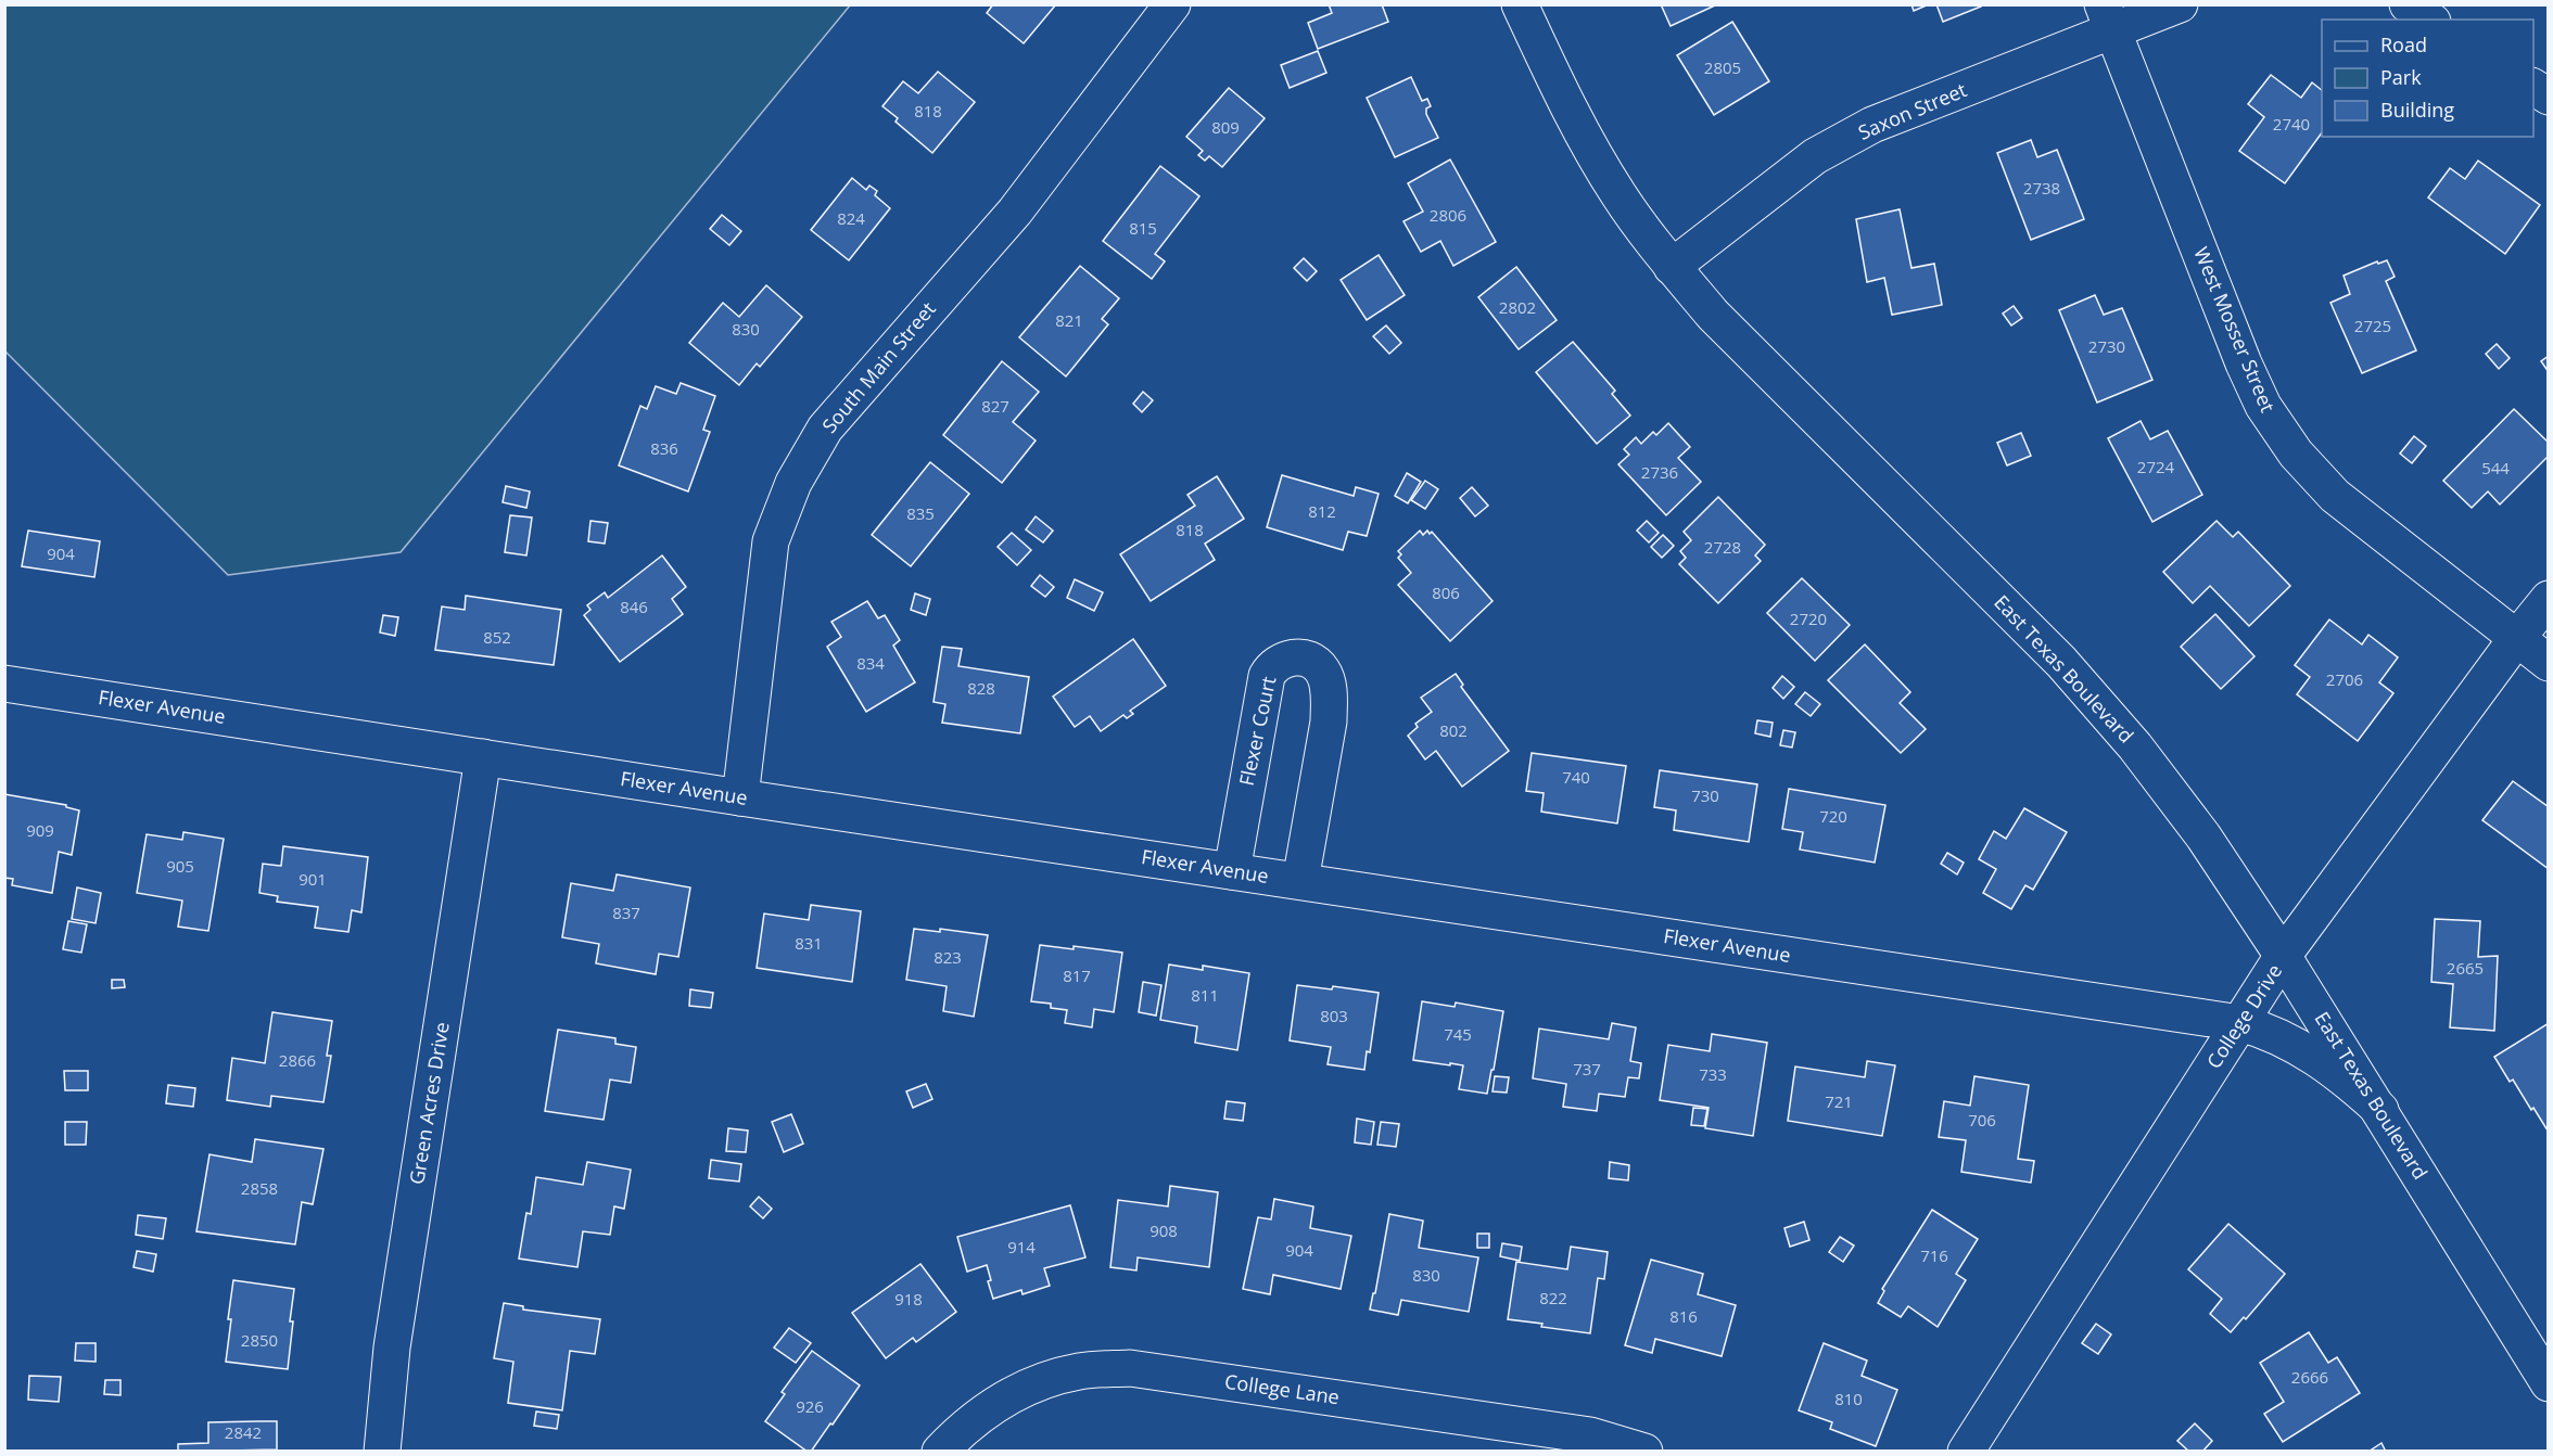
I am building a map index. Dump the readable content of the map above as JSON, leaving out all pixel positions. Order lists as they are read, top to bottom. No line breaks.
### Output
{"streets":{"street":["Saxon Street","West Mosser Street","South Main Street","East Texas Boulevard","Flexer Avenue","Flexer Court","College Drive","Green Acres Drive","College Lane"]},"crossings":[["Saxon Street","West Mosser Street"],["Saxon Street","East Texas Boulevard"],["West Mosser Street","College Drive"],["South Main Street","Flexer Avenue"],["East Texas Boulevard","Flexer Avenue"],["East Texas Boulevard","College Drive"],["Flexer Avenue","Flexer Court"],["Flexer Avenue","College Drive"],["Flexer Avenue","Green Acres Drive"]],"house_numbers":["2805","818","2740","809","2738","2806","824","815","2802","821","2725","830","2730","827","836","2724","544","2736","812","835","818","2728","904","806","846","2720","852","834","2706","828","802","740","730","720","909","905","901","837","831","823","2665","817","811","803","745","2866","737","733","721","706","2858","908","914","904","716","830","822","918","816","2850","2666","810","926","2842"],"legend":["Road","Park","Building"]}
